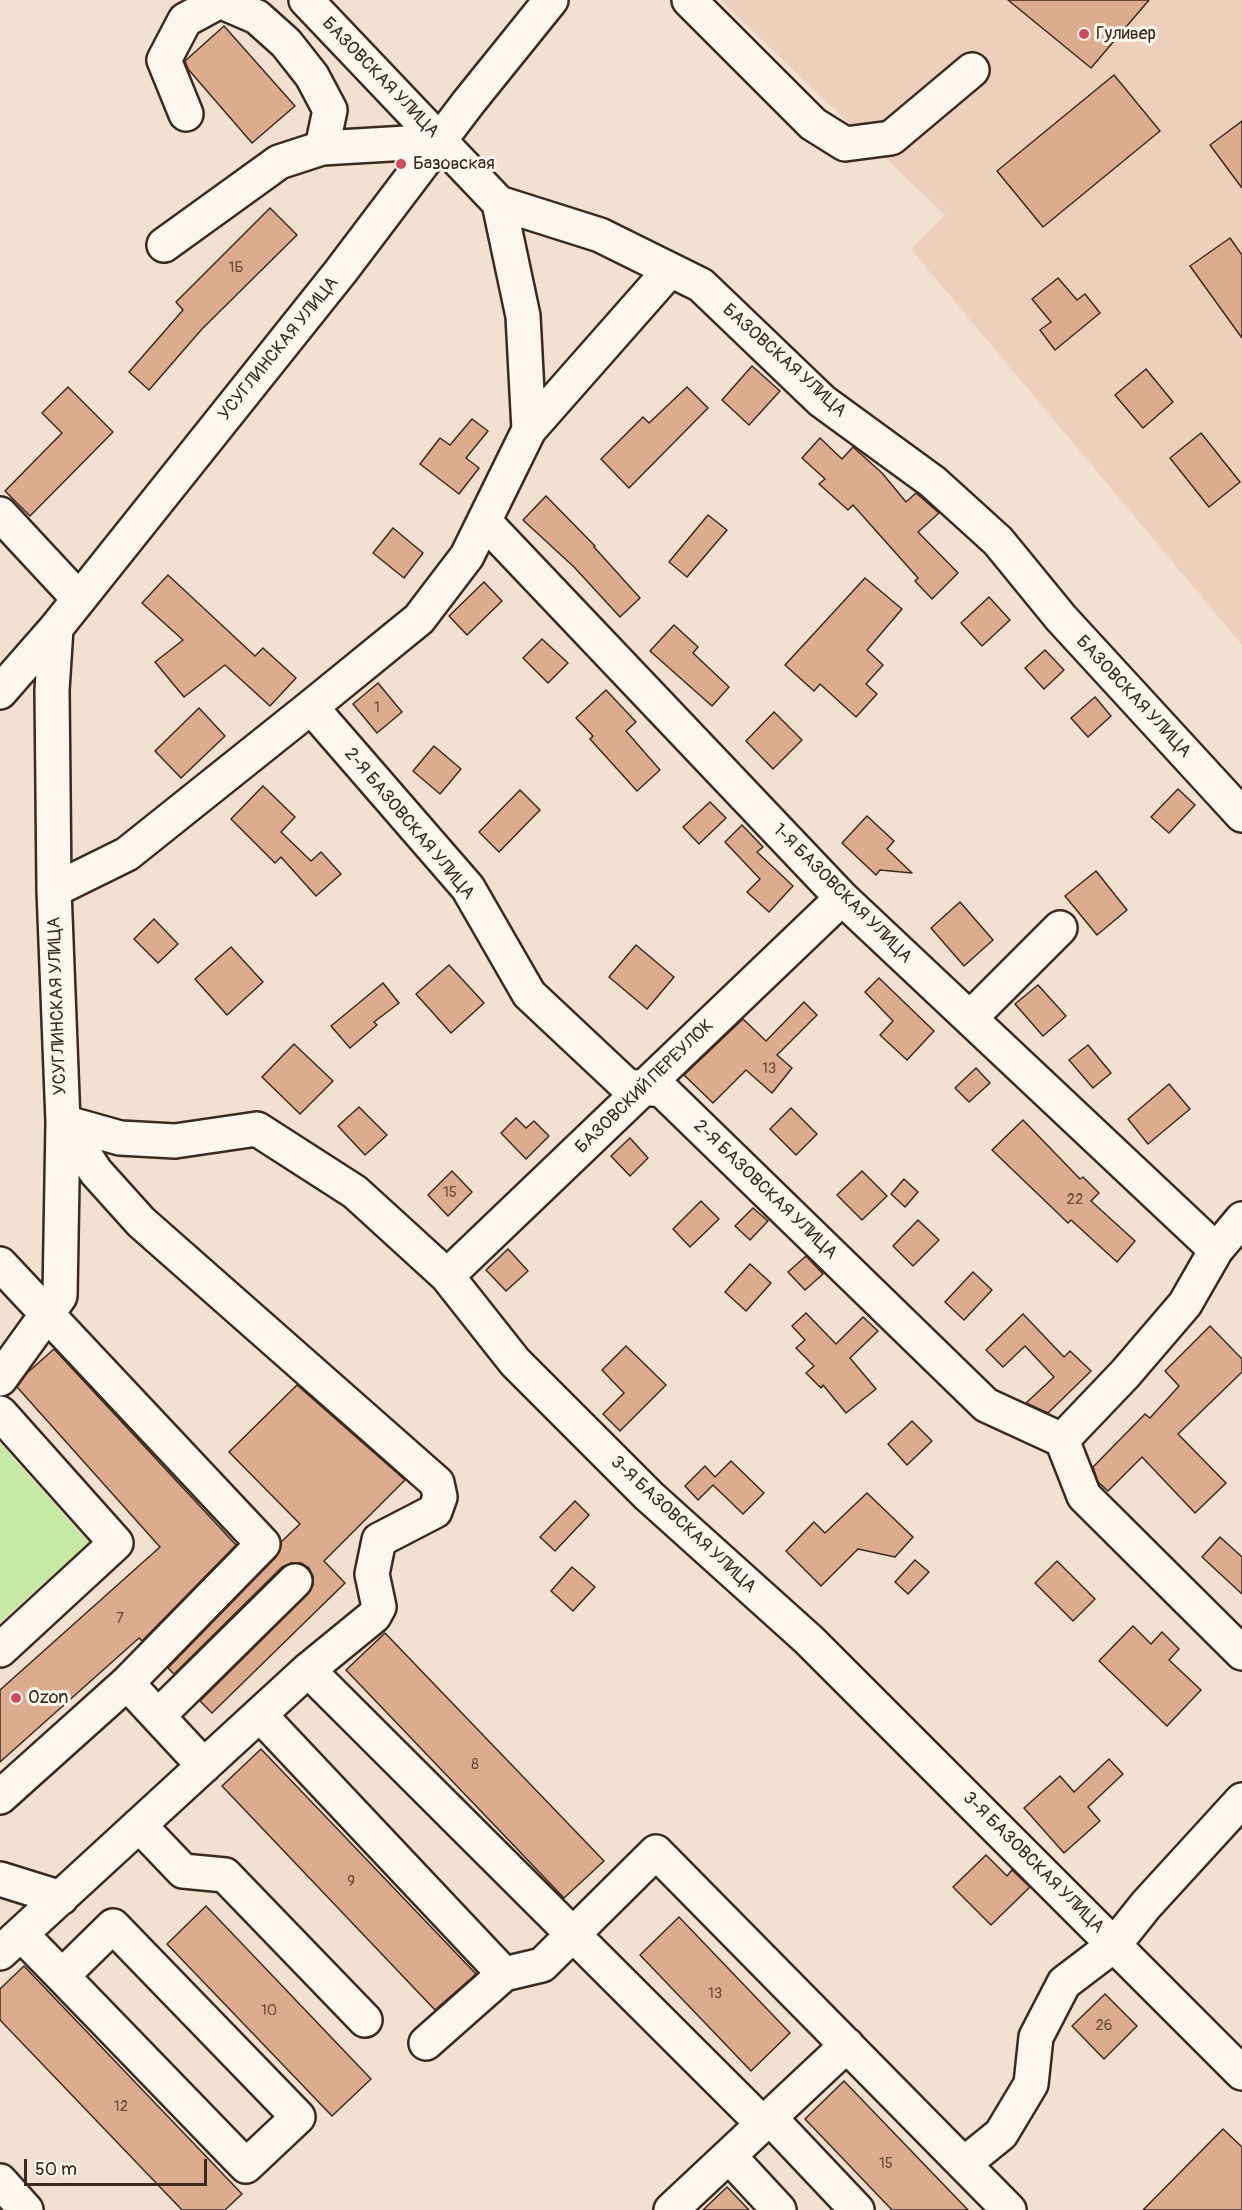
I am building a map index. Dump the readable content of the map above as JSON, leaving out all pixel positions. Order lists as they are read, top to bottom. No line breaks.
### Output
{"streets":{"street":["БАЗОВСКАЯ УЛИЦА","УСУГЛИНСКАЯ УЛИЦА","2-Я БАЗОВСКАЯ УЛИЦА","1-Я БАЗОВСКАЯ УЛИЦА","БАЗОВСКИЙ ПЕРЕУЛОК","3-Я БАЗОВСКАЯ УЛИЦА"]},"crossings":[["БАЗОВСКАЯ УЛИЦА","УСУГЛИНСКАЯ УЛИЦА"],["УСУГЛИНСКАЯ УЛИЦА","3-Я БАЗОВСКАЯ УЛИЦА"],["2-Я БАЗОВСКАЯ УЛИЦА","БАЗОВСКИЙ ПЕРЕУЛОК"],["1-Я БАЗОВСКАЯ УЛИЦА","БАЗОВСКИЙ ПЕРЕУЛОК"],["БАЗОВСКИЙ ПЕРЕУЛОК","3-Я БАЗОВСКАЯ УЛИЦА"]],"places":["Гуливер","Базовская","Ozon"],"house_numbers":["1Б","1","13","15","22","7","8","9","13","10","26","12","15"],"scale_bar":"50 m"}
